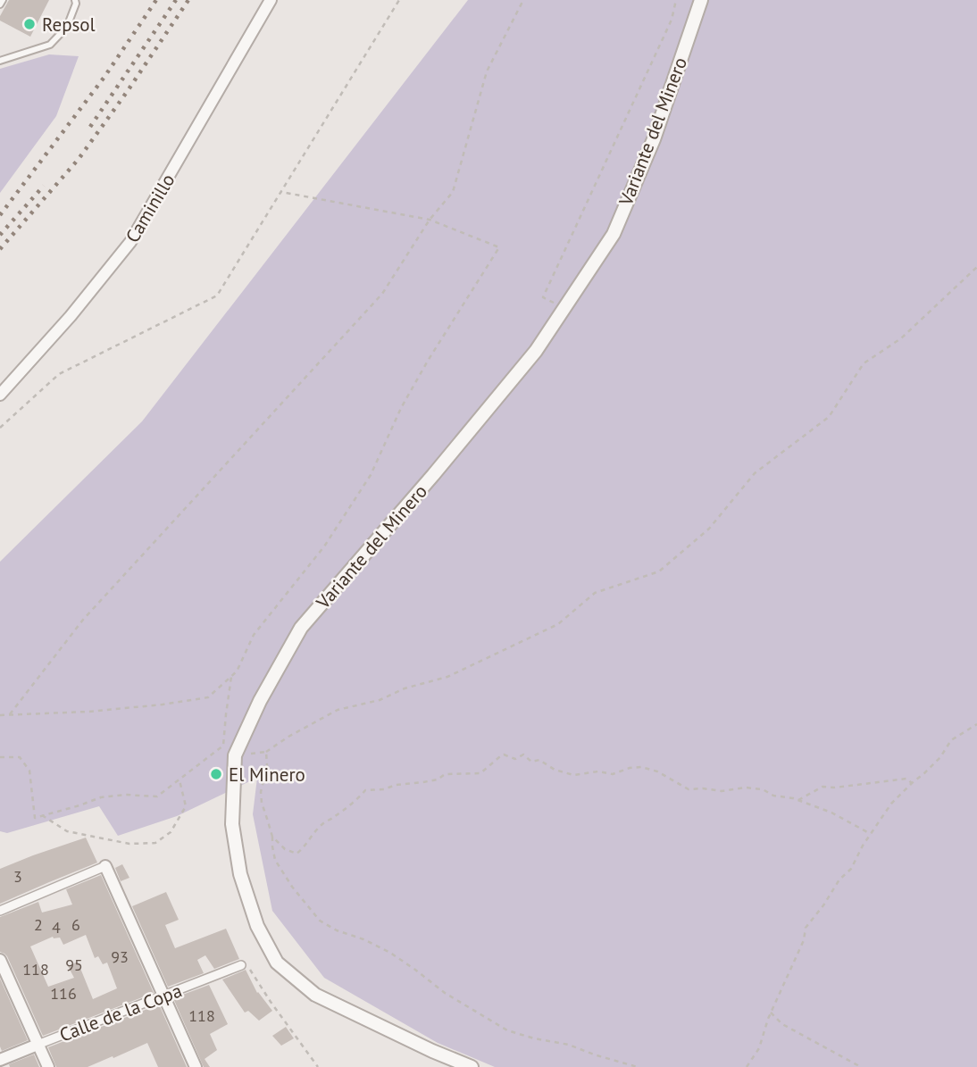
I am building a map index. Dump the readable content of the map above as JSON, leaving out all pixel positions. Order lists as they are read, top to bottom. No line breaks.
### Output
{"streets":{"street":["Variante del Minero","Caminillo","Calle de la Copa"]},"places":["Repsol","El Minero"],"house_numbers":["3","2","6","4","93","95","118","116","118"]}
